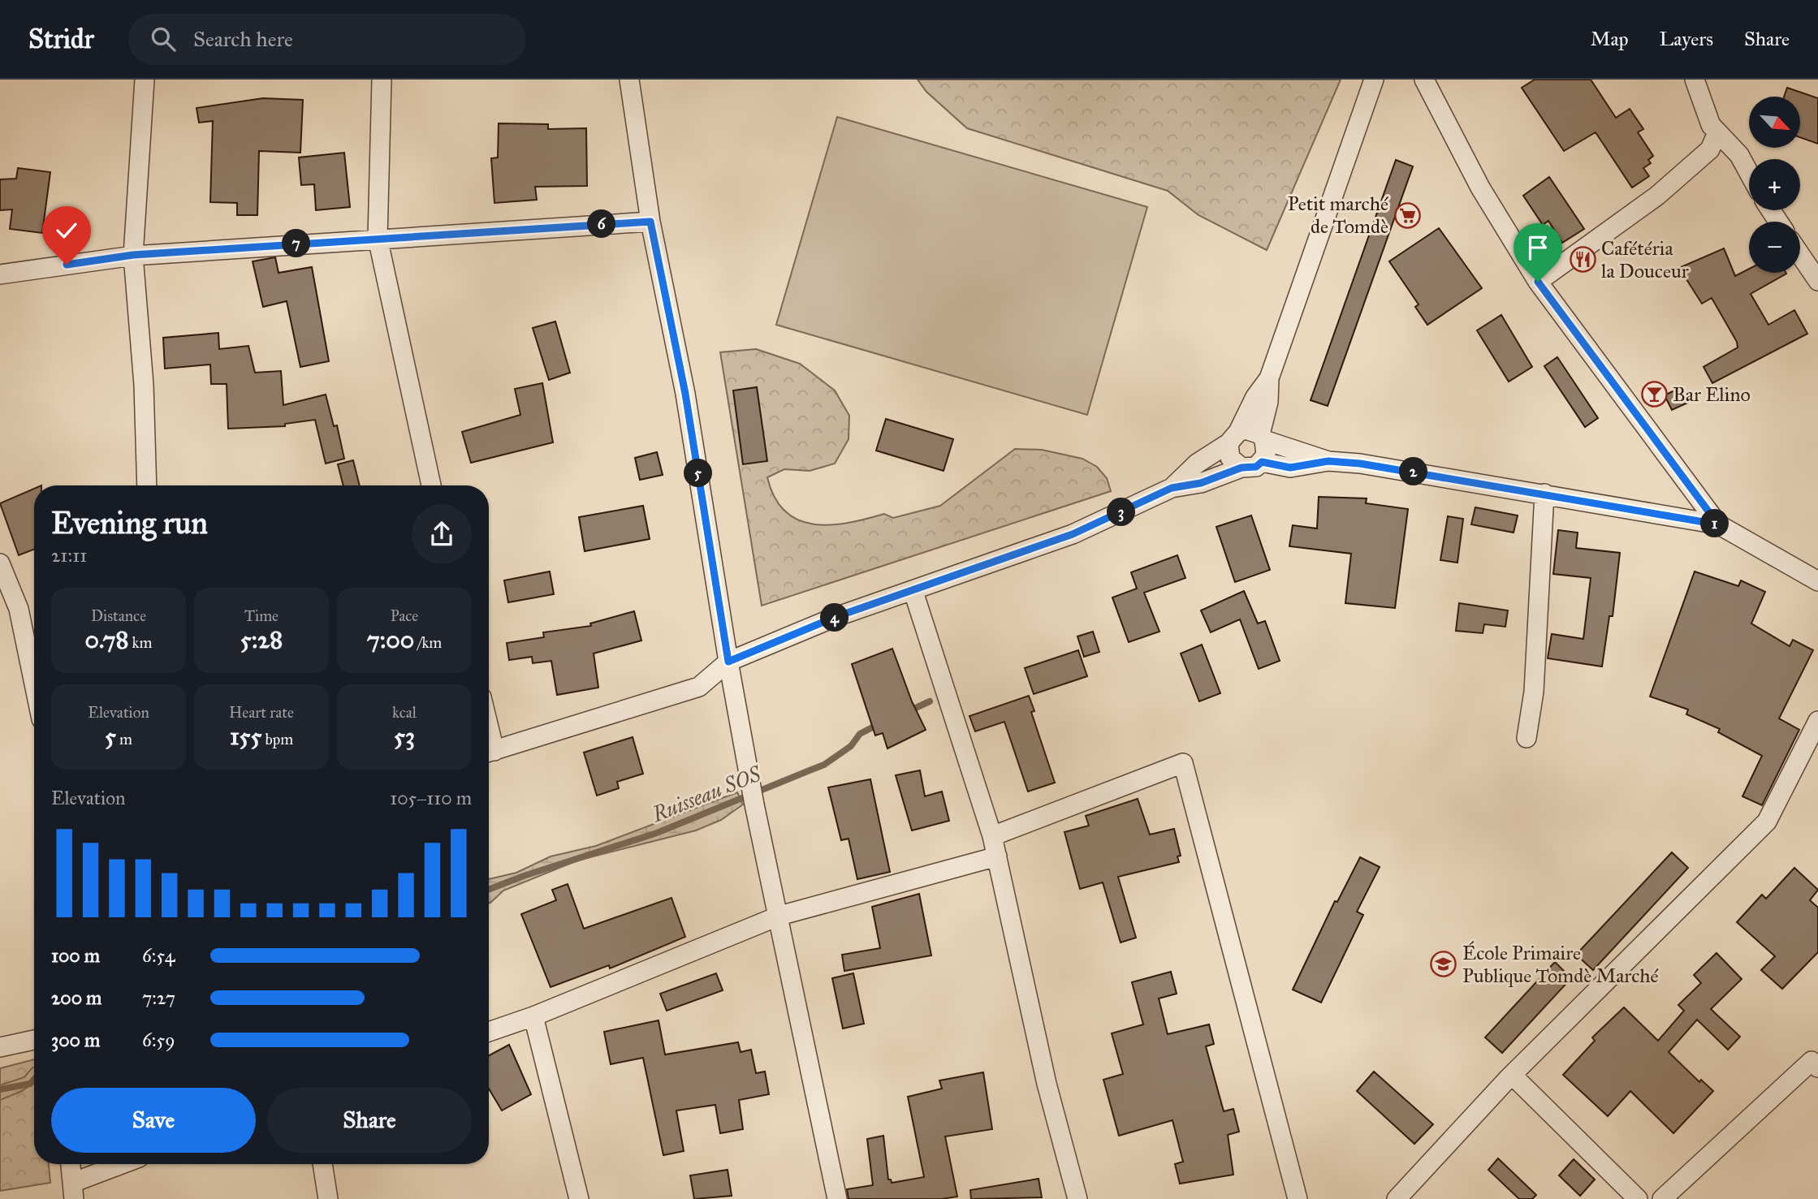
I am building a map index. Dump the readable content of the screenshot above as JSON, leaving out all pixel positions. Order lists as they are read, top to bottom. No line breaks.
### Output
{"water":["Ruisseau SOS"],"places":{"supermarket":["Petit marché de Tomdè"],"restaurant":["Cafétéria la Douceur"],"bar":["Bar Elino"],"school or university":["École Primaire Publique Tomdè Marché"]},"north":"bottom right","page":{"header":"Stridr","search":"Search here","nav":["Map","Layers","Share"],"map_buttons":["+","−"],"pins":["6","7","2","5","3","1","4"],"heading":["Evening run","21:11"],"stats":[["Distance","0.78 km"],["Time","5:28"],["Pace","7:00 /km"],["Elevation","5 m"],["Heart rate","155 bpm"],["kcal","53"]],"chart":["Elevation","105–110 m"],"list":[{"name":"100 m","note":"6:54"},{"name":"200 m","note":"7:27"},{"name":"300 m","note":"6:59"}],"buttons":["Save","Share"]}}
